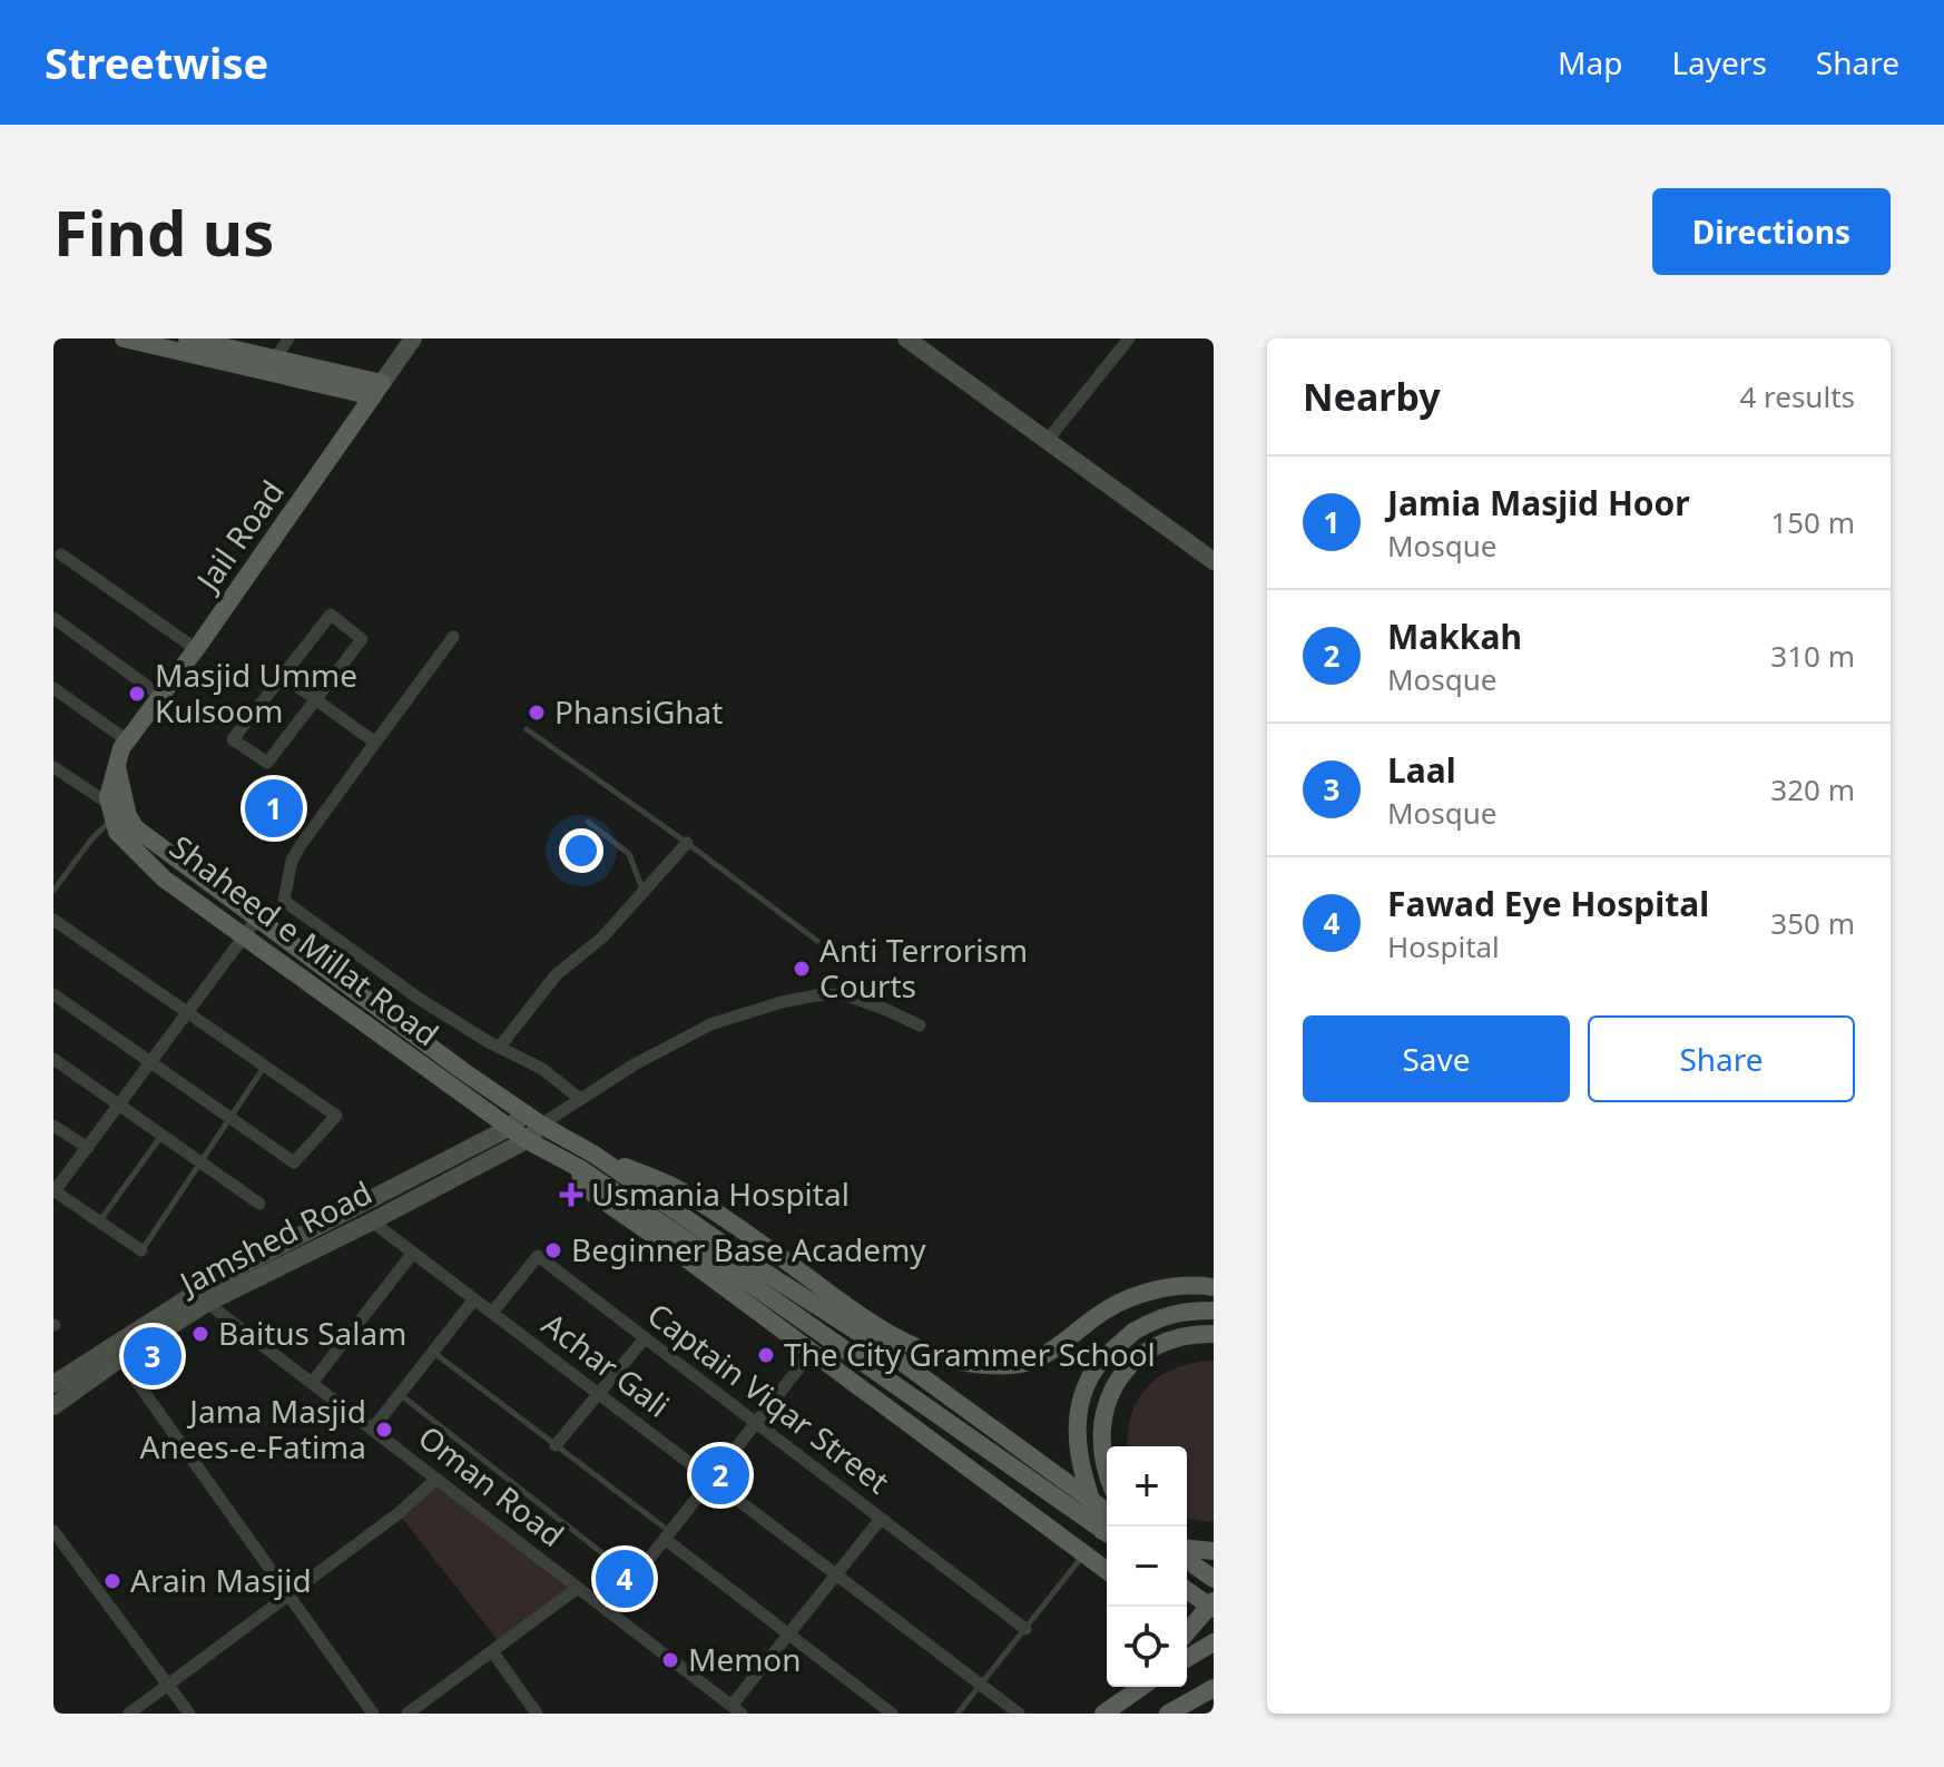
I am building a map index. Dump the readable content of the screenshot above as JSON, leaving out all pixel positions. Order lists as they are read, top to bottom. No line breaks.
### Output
{"streets":{"main road":["Jail Road","Shaheed e Millat Road","Jamshed Road"],"street":["Achar Gali","Captain Viqar Street","Oman Road"]},"crossings":[["Jail Road","Shaheed e Millat Road"],["Shaheed e Millat Road","Jamshed Road"],["Jamshed Road","Achar Gali"],["Jamshed Road","Oman Road"],["Achar Gali","Captain Viqar Street"]],"places":{"other":["Masjid Umme Kulsoom","PhansiGhat","Anti Terrorism Courts","Beginner Base Academy","Baitus Salam","The City Grammer School","Jama Masjid Anees-e-Fatima","Arain Masjid","Memon"],"health":["Usmania Hospital"]},"page":{"header":"Streetwise","nav":["Map","Layers","Share"],"buttons":["Directions",["Save","Share"]],"title":"Find us","heading":["Nearby","4 results"],"list":[{"mark":"1","name":"Jamia Masjid Hoor","note":"Mosque","value":"150 m"},{"mark":"2","name":"Makkah","note":"Mosque","value":"310 m"},{"mark":"3","name":"Laal","note":"Mosque","value":"320 m"},{"mark":"4","name":"Fawad Eye Hospital","note":"Hospital","value":"350 m"}],"pins":["1","3","2","4"],"map_buttons":["+","−"]}}
